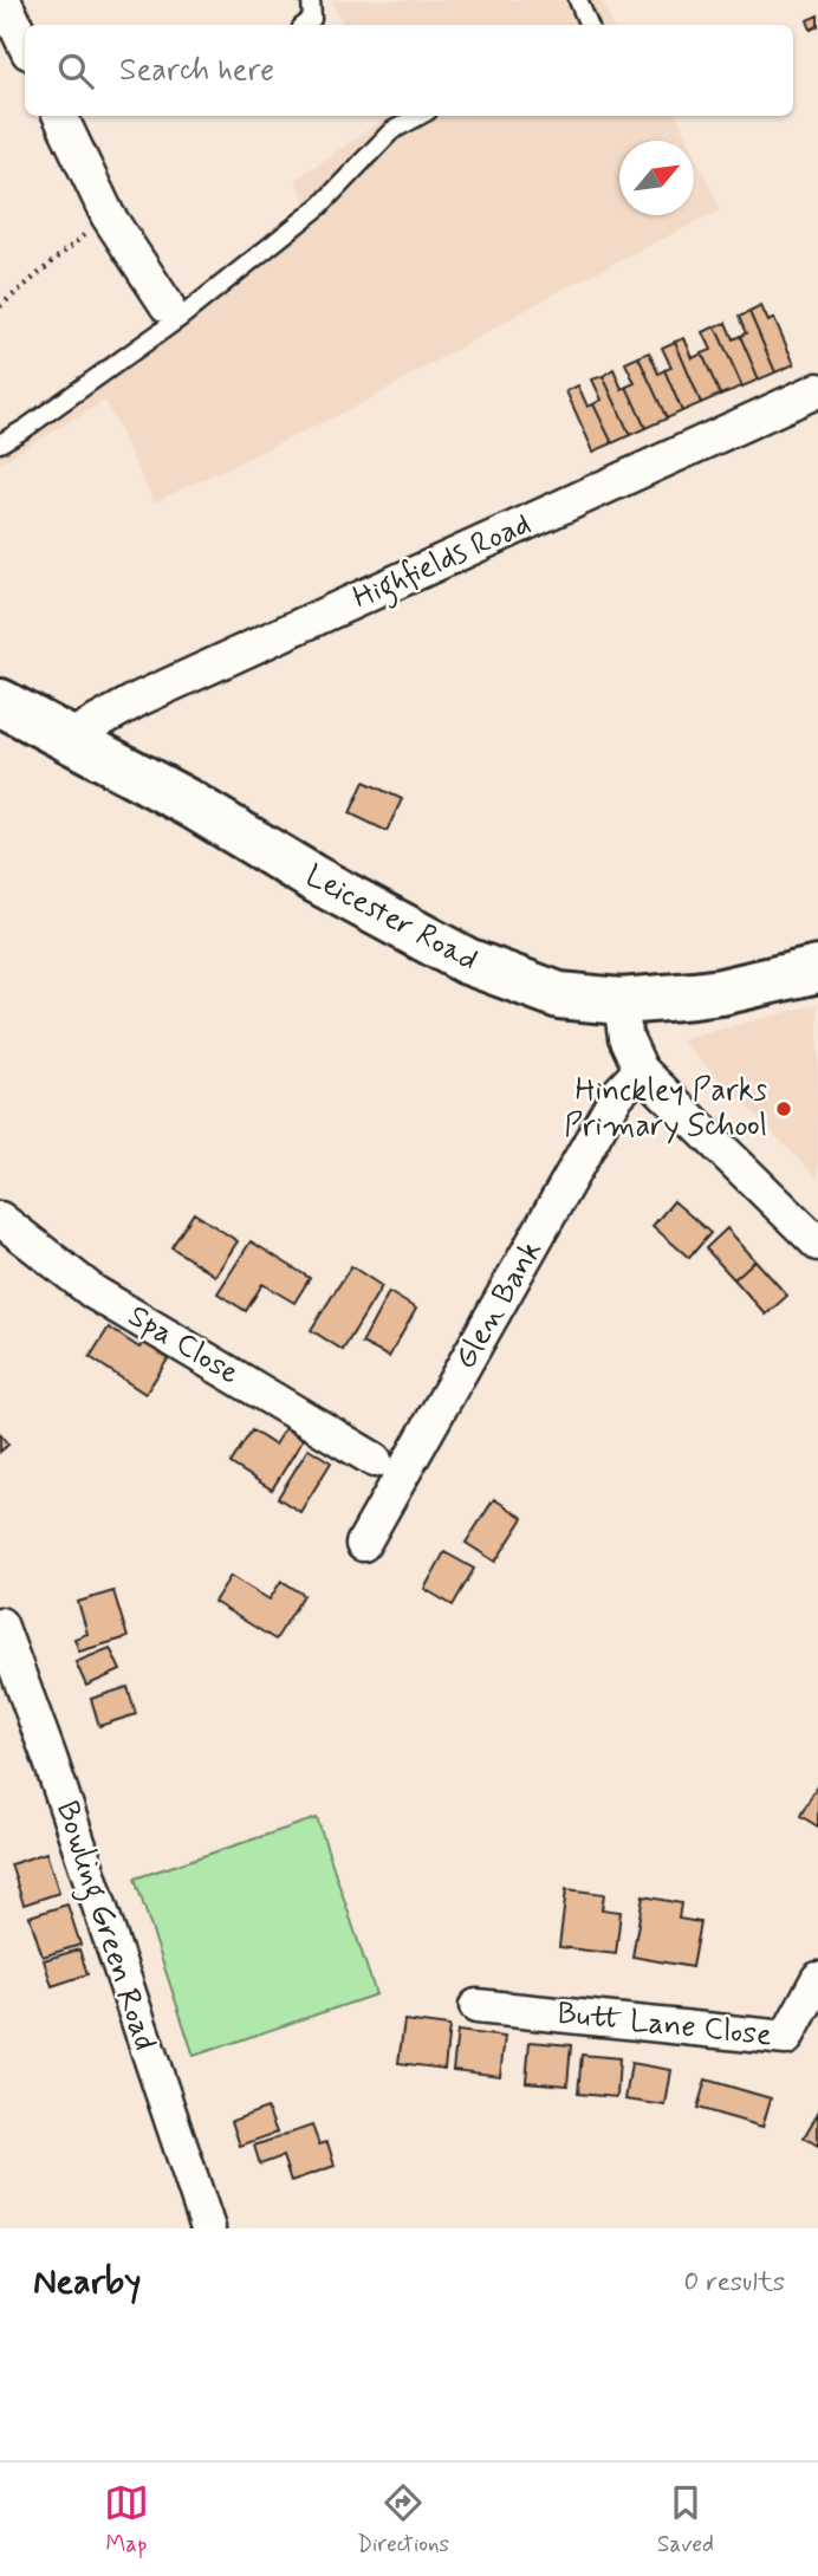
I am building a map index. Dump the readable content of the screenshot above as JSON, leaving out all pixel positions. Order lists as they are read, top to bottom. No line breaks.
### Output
{"streets":{"main road":["Leicester Road"],"street":["Highfields Road","Glen Bank","Spa Close","Bowling Green Road","Butt Lane Close"]},"crossings":[["Highfields Road","Leicester Road"]],"places":["Hinckley Parks Primary School"],"north":"top right","page":{"search":"Search here","heading":["Nearby","0 results"],"nav":["Map","Directions","Saved"]}}
